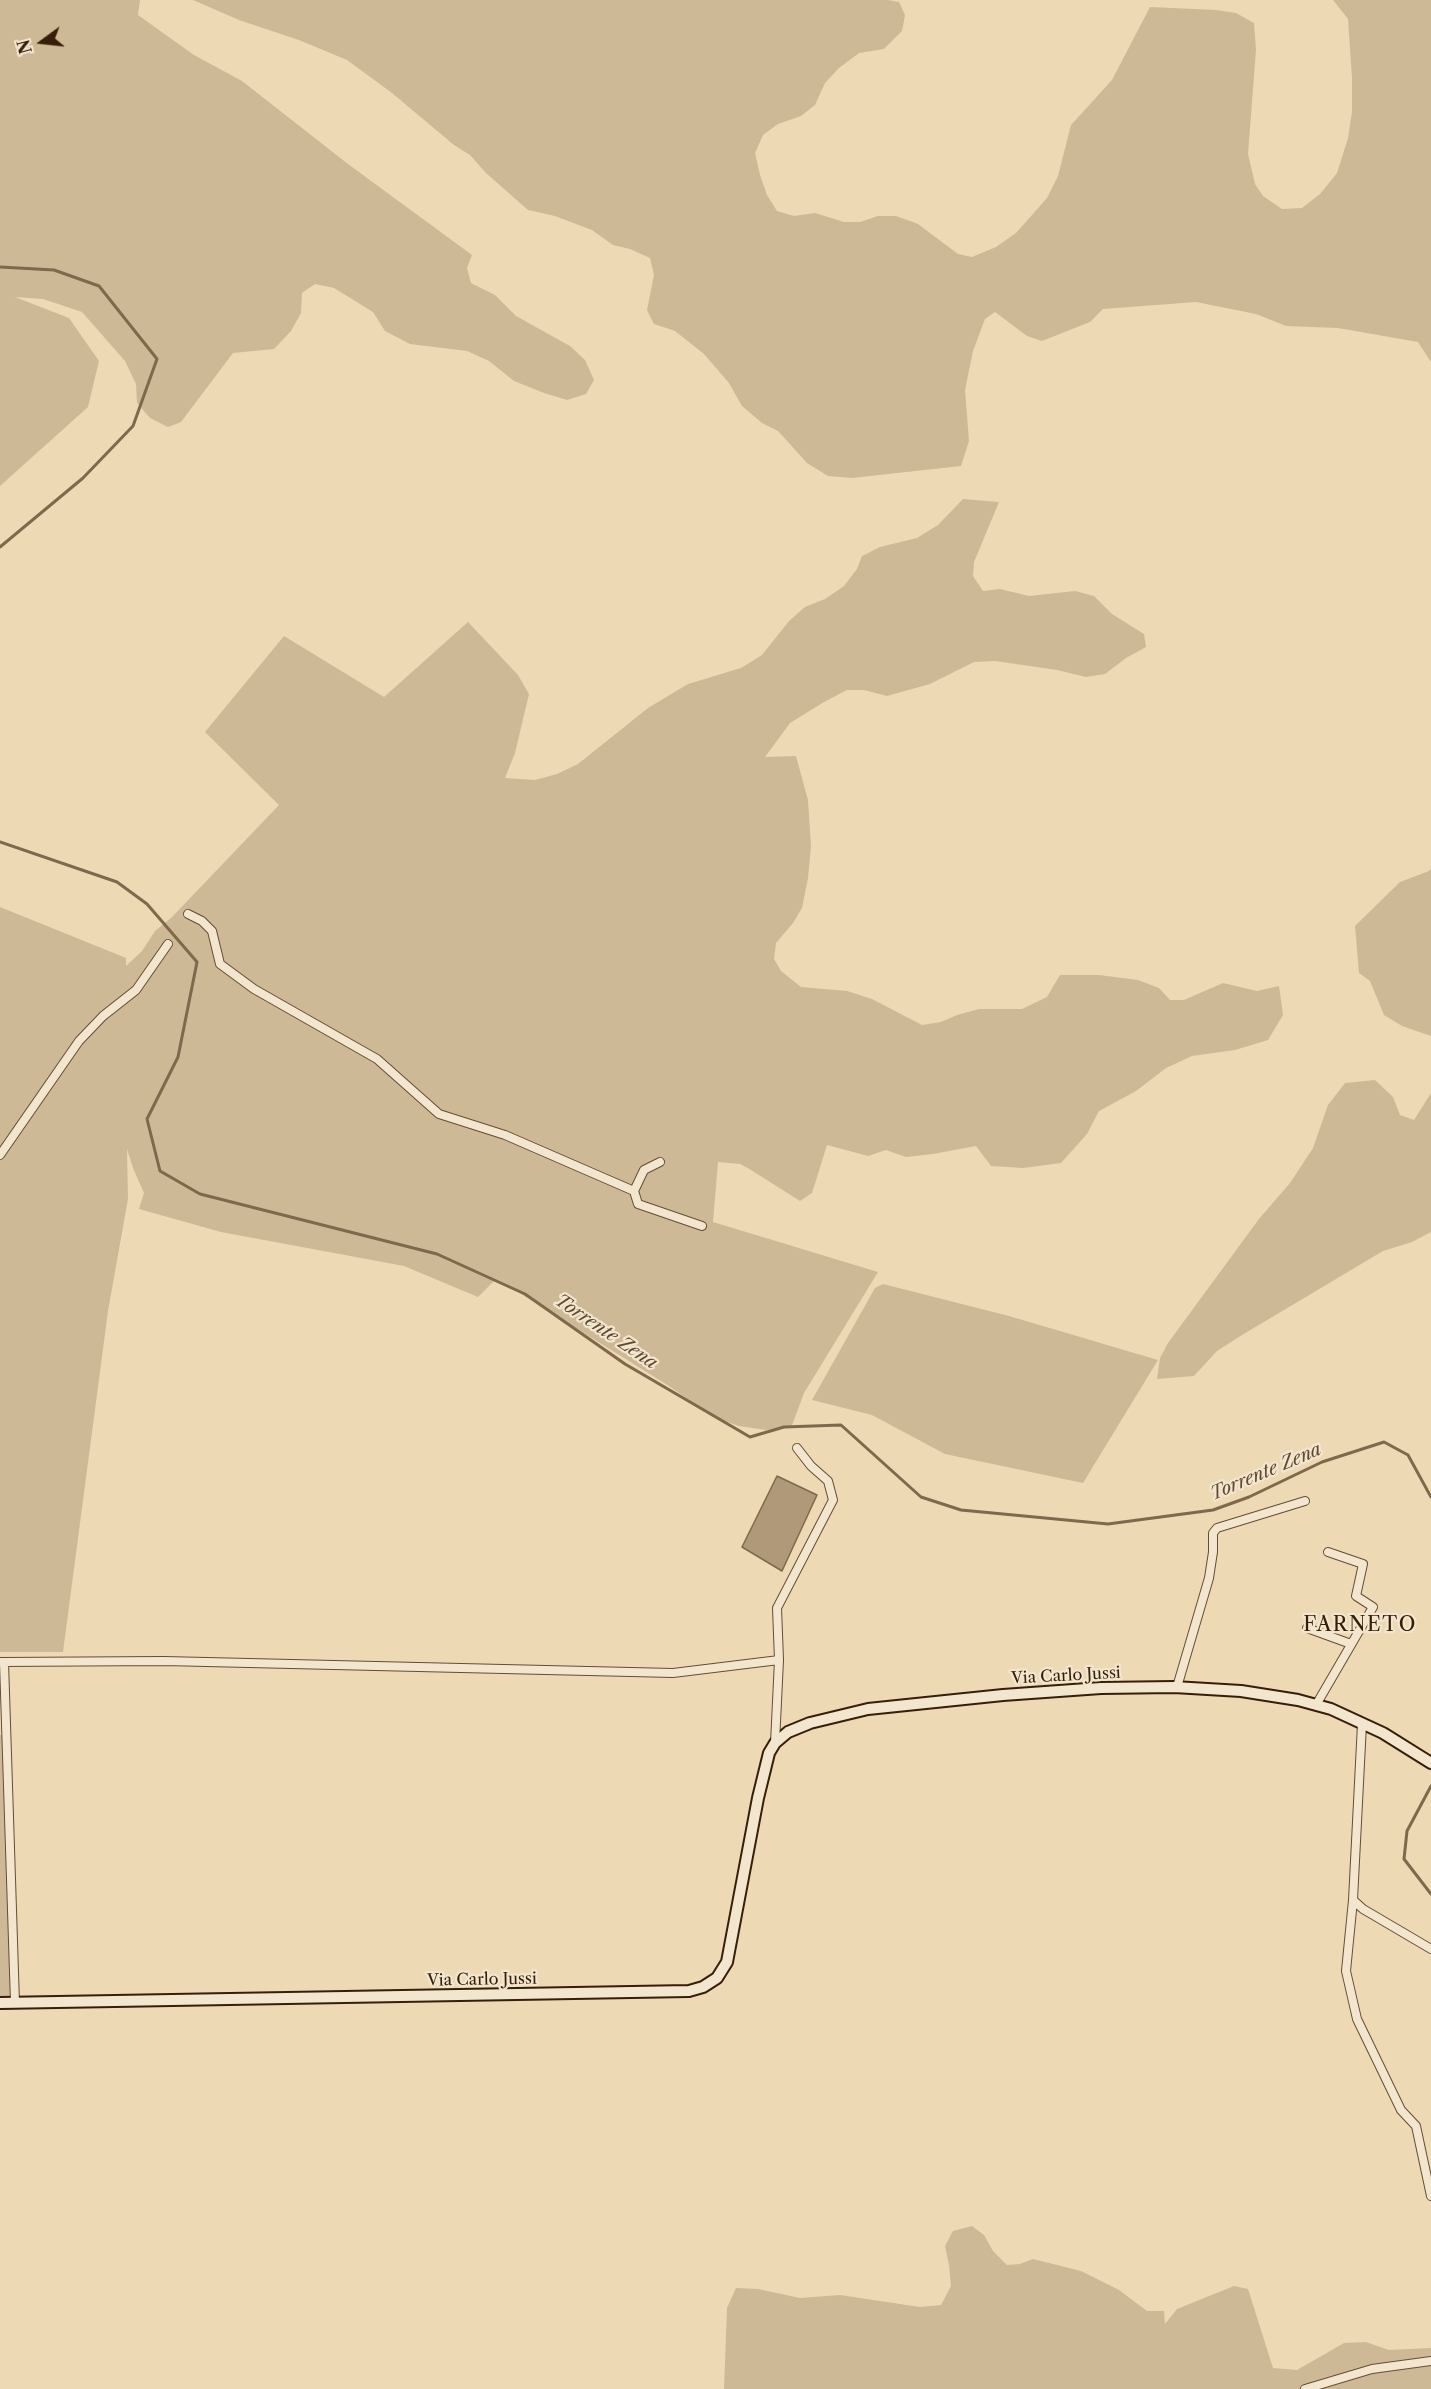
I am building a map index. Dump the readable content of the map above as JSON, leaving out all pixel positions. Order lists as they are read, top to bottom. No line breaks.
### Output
{"streets":{"street":["Via Carlo Jussi"]},"districts":["FARNETO"],"water":["Torrente Zena"],"north":"left"}
